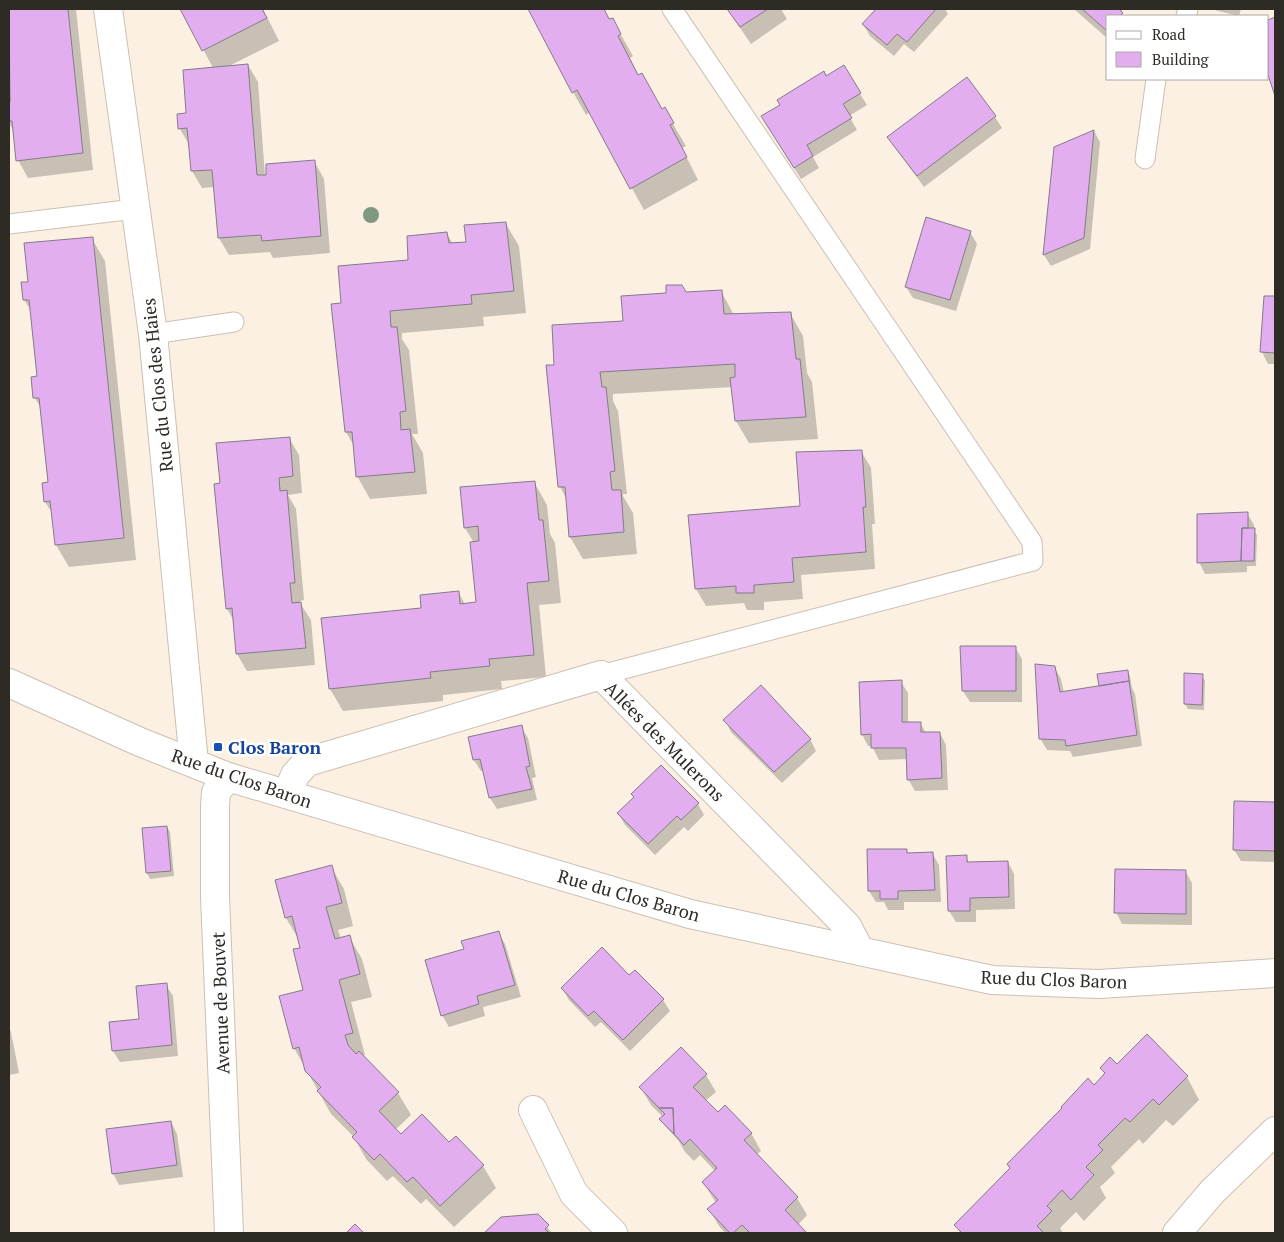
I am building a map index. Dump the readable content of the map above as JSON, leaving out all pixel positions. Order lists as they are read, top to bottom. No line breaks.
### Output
{"streets":{"street":["Rue du Clos des Haies","Allées des Mulerons","Rue du Clos Baron","Avenue de Bouvet"]},"crossings":[["Rue du Clos des Haies","Rue du Clos Baron"],["Allées des Mulerons","Rue du Clos Baron"],["Rue du Clos Baron","Avenue de Bouvet"]],"places":{"transit":["Clos Baron"]},"legend":["Road","Building"]}
